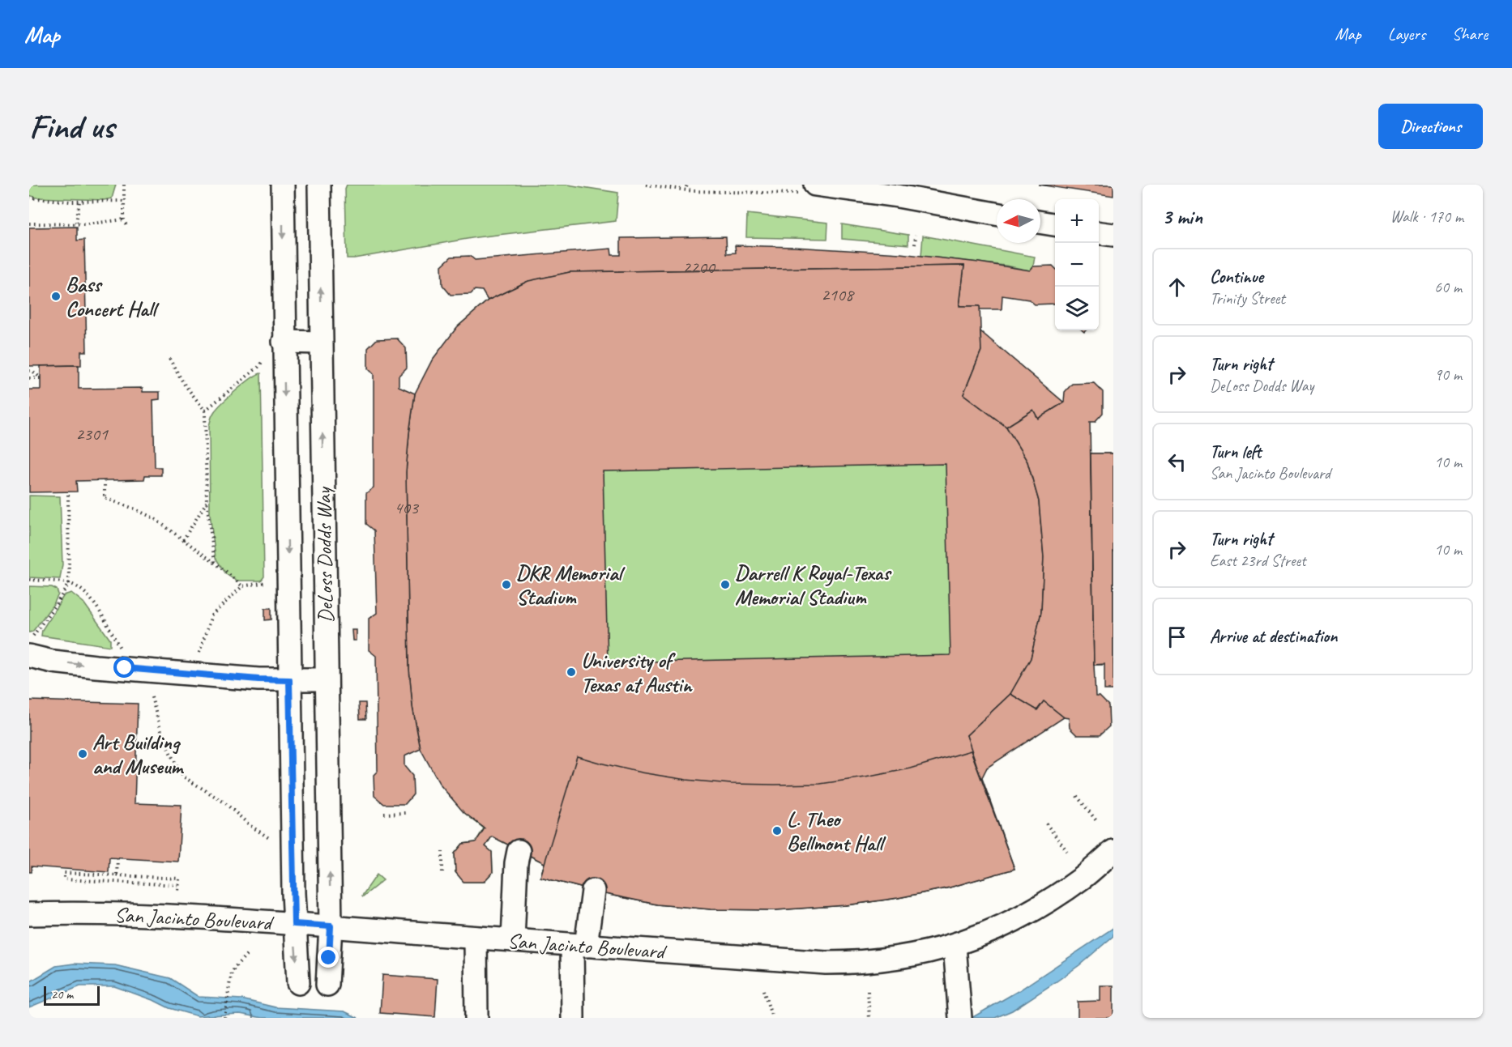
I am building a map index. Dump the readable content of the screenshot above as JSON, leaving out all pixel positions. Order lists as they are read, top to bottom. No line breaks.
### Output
{"streets":{"street":["DeLoss Dodds Way","San Jacinto Boulevard"]},"crossings":[["DeLoss Dodds Way","San Jacinto Boulevard"]],"places":["Bass Concert Hall","DKR Memorial Stadium","Darrell K Royal-Texas Memorial Stadium","University of Texas at Austin","Art Building and Museum","L. Theo Bellmont Hall"],"house_numbers":["2200","2108","2301","403"],"scale_bar":"20 m","north":"left","page":{"header":"Map","nav":["Map","Layers","Share"],"buttons":"Directions","title":"Find us","heading":["3 min","Walk · 170 m"],"map_buttons":["+","−"],"list":[["Continue","Trinity Street","60 m"],["Turn right","DeLoss Dodds Way","90 m"],["Turn left","San Jacinto Boulevard","10 m"],["Turn right","East 23rd Street","10 m"],"Arrive at destination"],"scale":"20 m"}}
